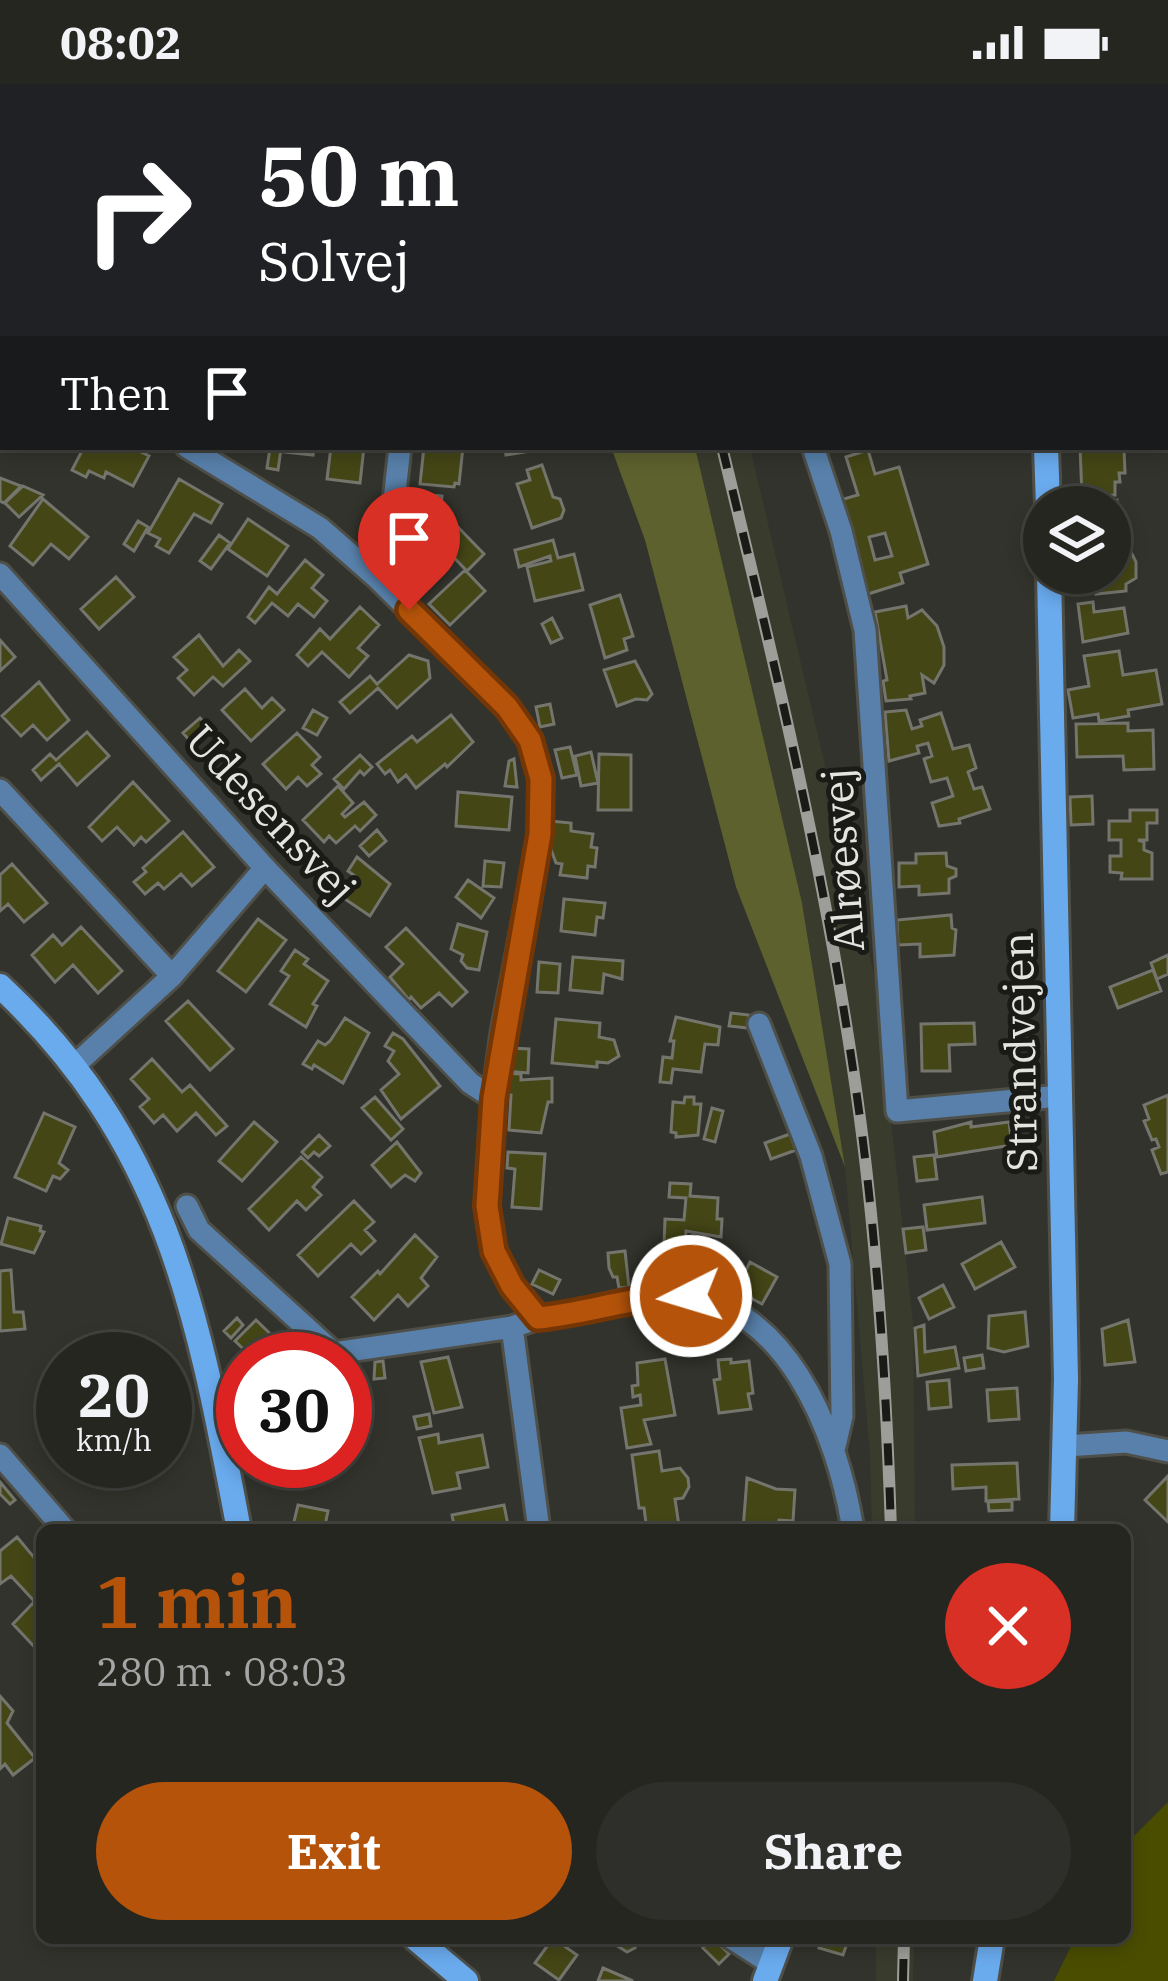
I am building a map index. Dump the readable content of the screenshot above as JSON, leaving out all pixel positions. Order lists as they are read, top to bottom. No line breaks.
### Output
{"streets":{"street":["Udesensvej","Alrøesvej","Strandvejen"]},"crossings":[["Alrøesvej","Strandvejen"]],"page":{"status":"08:02","turn":["50 m","Solvej"],"then":"Then","speed":"20 km/h","limit":"30","heading":["1 min","280 m · 08:03"],"buttons":["Exit","Share"]}}
